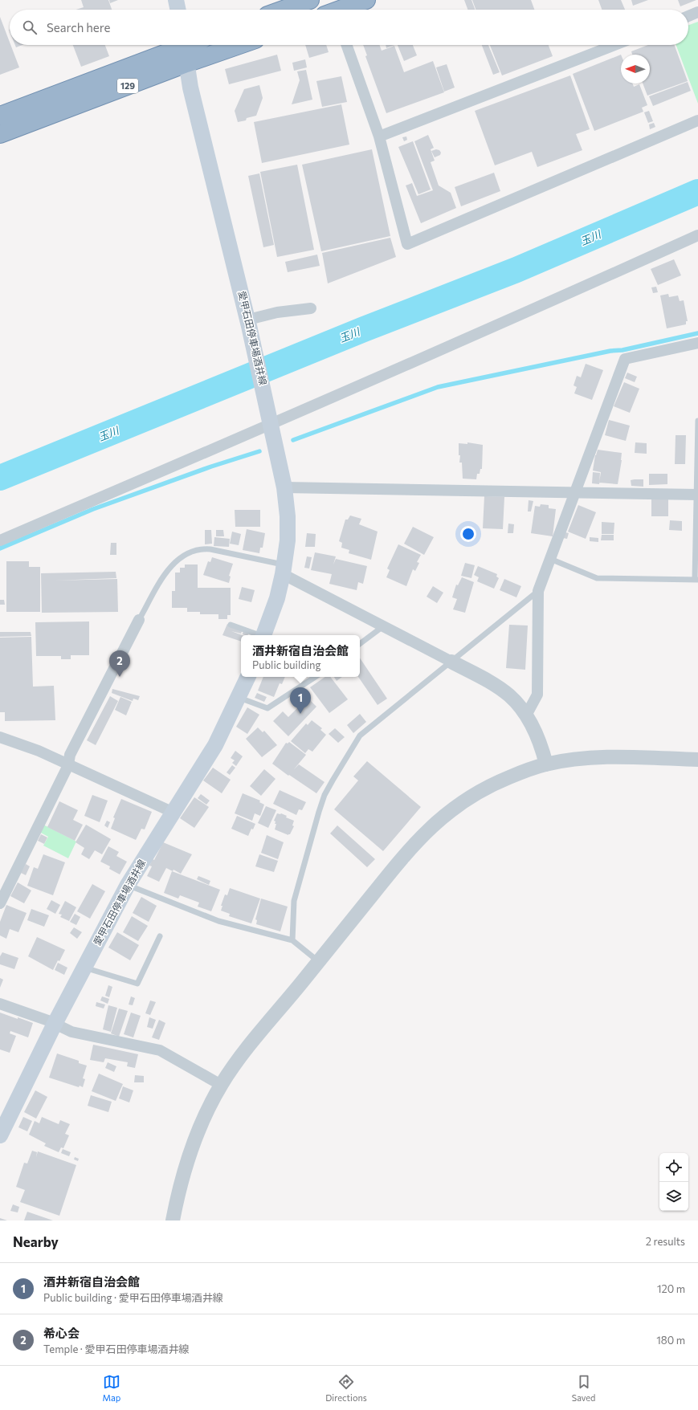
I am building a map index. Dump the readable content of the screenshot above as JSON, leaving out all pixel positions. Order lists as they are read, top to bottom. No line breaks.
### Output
{"streets":{"highway":["129"],"main road":["愛甲石田停車場酒井線"]},"crossings":[["129","愛甲石田停車場酒井線"]],"water":["玉川"],"north":"left","page":{"search":"Search here","popup":["酒井新宿自治会館","Public building"],"pins":["2","1"],"heading":["Nearby","2 results"],"list":[{"mark":"1","name":"酒井新宿自治会館","note":"Public building · 愛甲石田停車場酒井線","value":"120 m"},{"mark":"2","name":"希心会","note":"Temple · 愛甲石田停車場酒井線","value":"180 m"}],"nav":["Map","Directions","Saved"]}}
